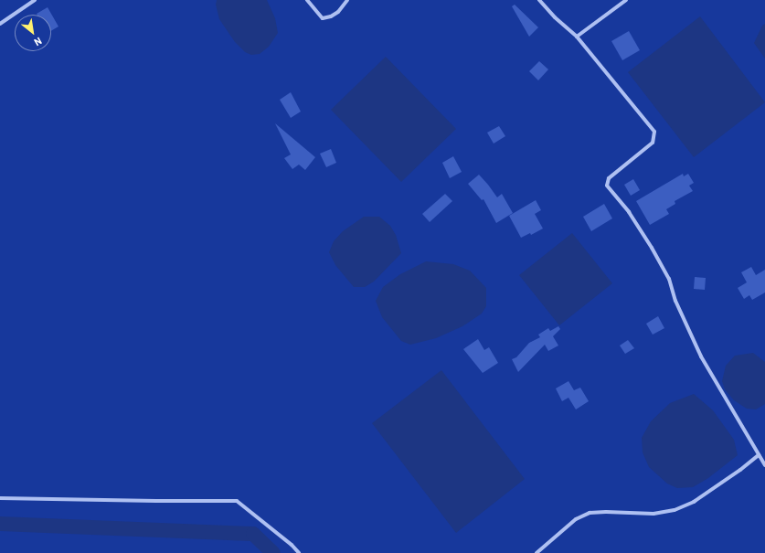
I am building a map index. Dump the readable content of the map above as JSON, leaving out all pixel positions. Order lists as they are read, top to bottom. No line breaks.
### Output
{"north":"bottom right"}
